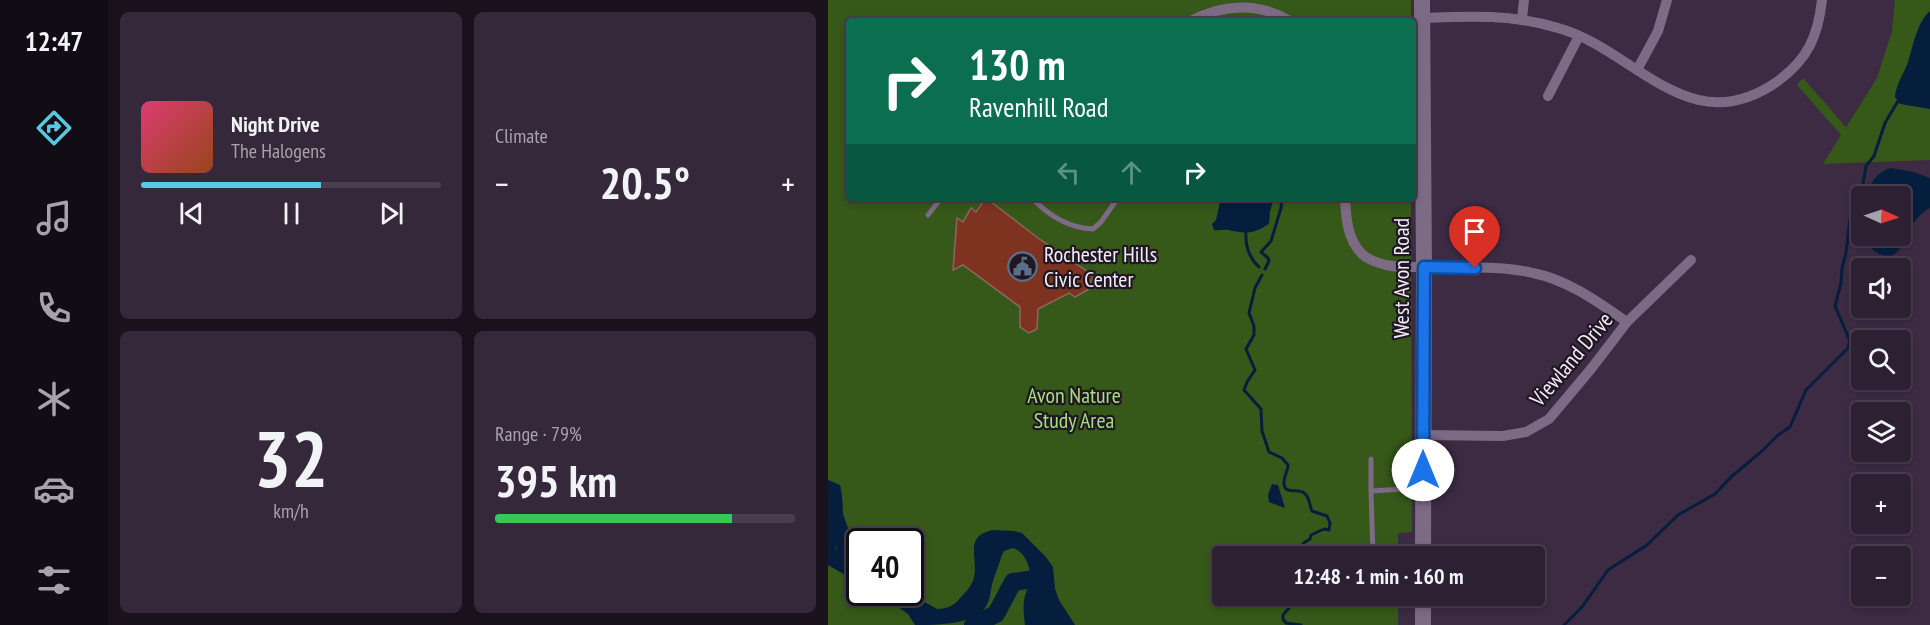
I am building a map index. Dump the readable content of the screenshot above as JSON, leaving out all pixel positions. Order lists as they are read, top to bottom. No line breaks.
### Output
{"streets":{"street":["West Avon Road","Viewland Drive"]},"crossings":[["West Avon Road","Viewland Drive"]],"parks":["Avon Nature Study Area"],"places":{"public building":["Rochester Hills Civic Center"]},"north":"right","page":{"tabs":"12:47","tile":["Climate",["32","km/h"],["Range · 79%","395 km"]],"turn":["130 m","Ravenhill Road"],"song":["Night Drive","The Halogens"],"heat":["−","20.5°","+"],"map_buttons":["+","−"],"limit":"40","trip":"12:48 · 1 min · 160 m"}}
